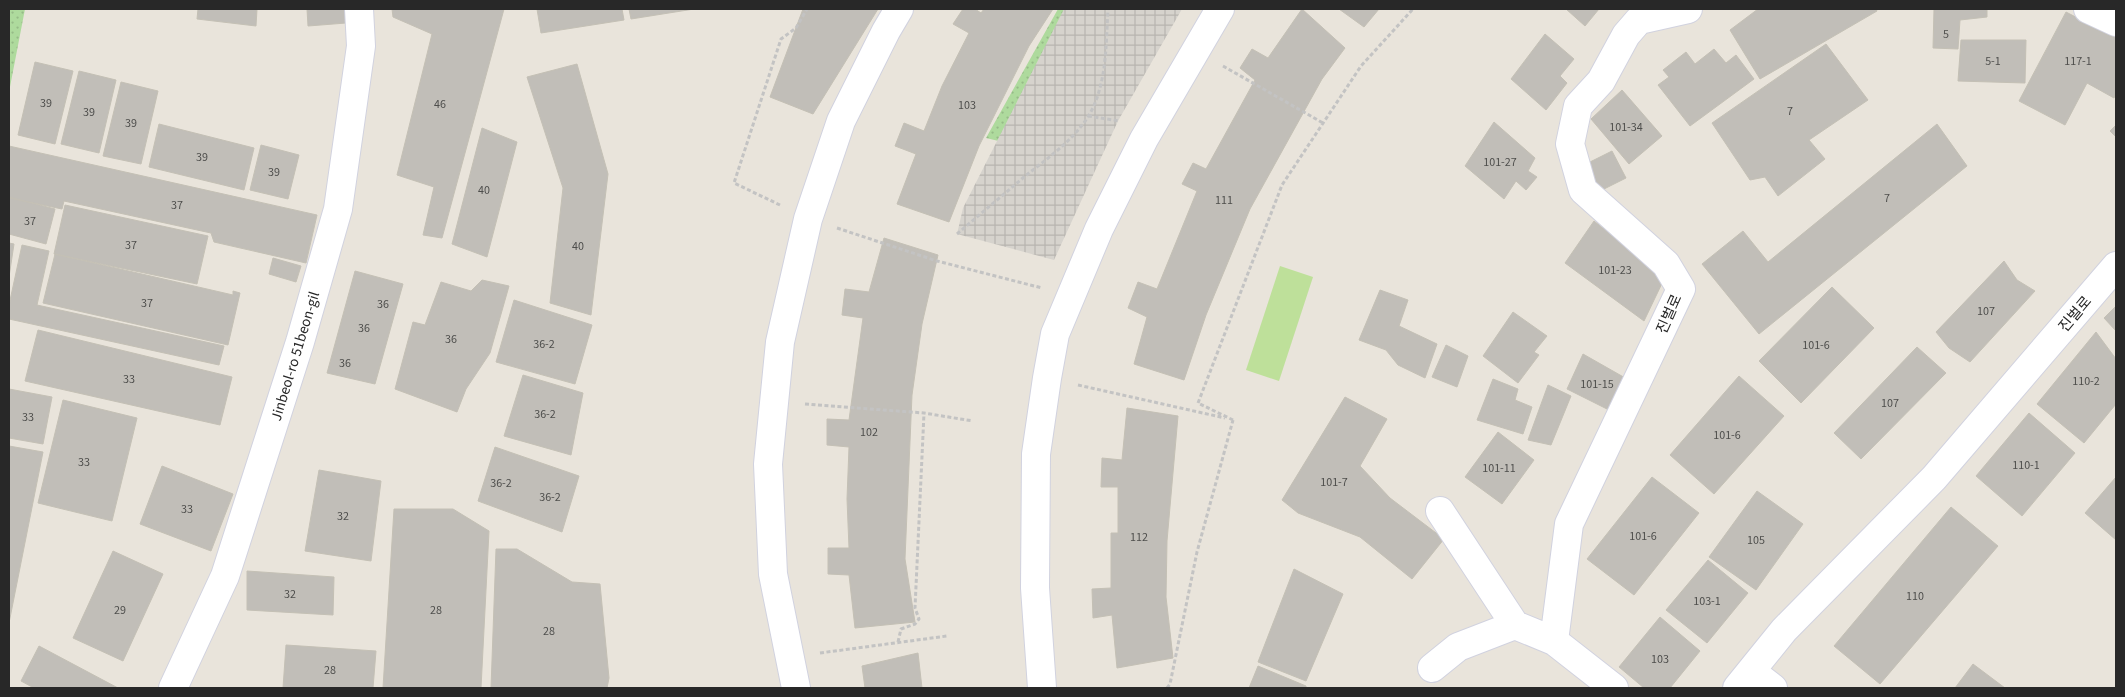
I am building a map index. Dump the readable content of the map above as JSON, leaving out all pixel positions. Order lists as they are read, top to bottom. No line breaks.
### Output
{"streets":{"street":["진벌로","Jinbeol-ro 51beon-gil"]},"house_numbers":["5","5-1","117-1","39","46","103","7","39","39","101-34","39","101-27","39","40","7","111","37","37","37","40","101-23","37","36","107","36","36","36-2","101-6","36","33","110-2","101-15","107","36-2","33","102","101-6","33","110-1","101-11","101-7","36-2","36-2","33","32","101-6","112","105","32","110","103-1","29","28","28","103","28"]}
